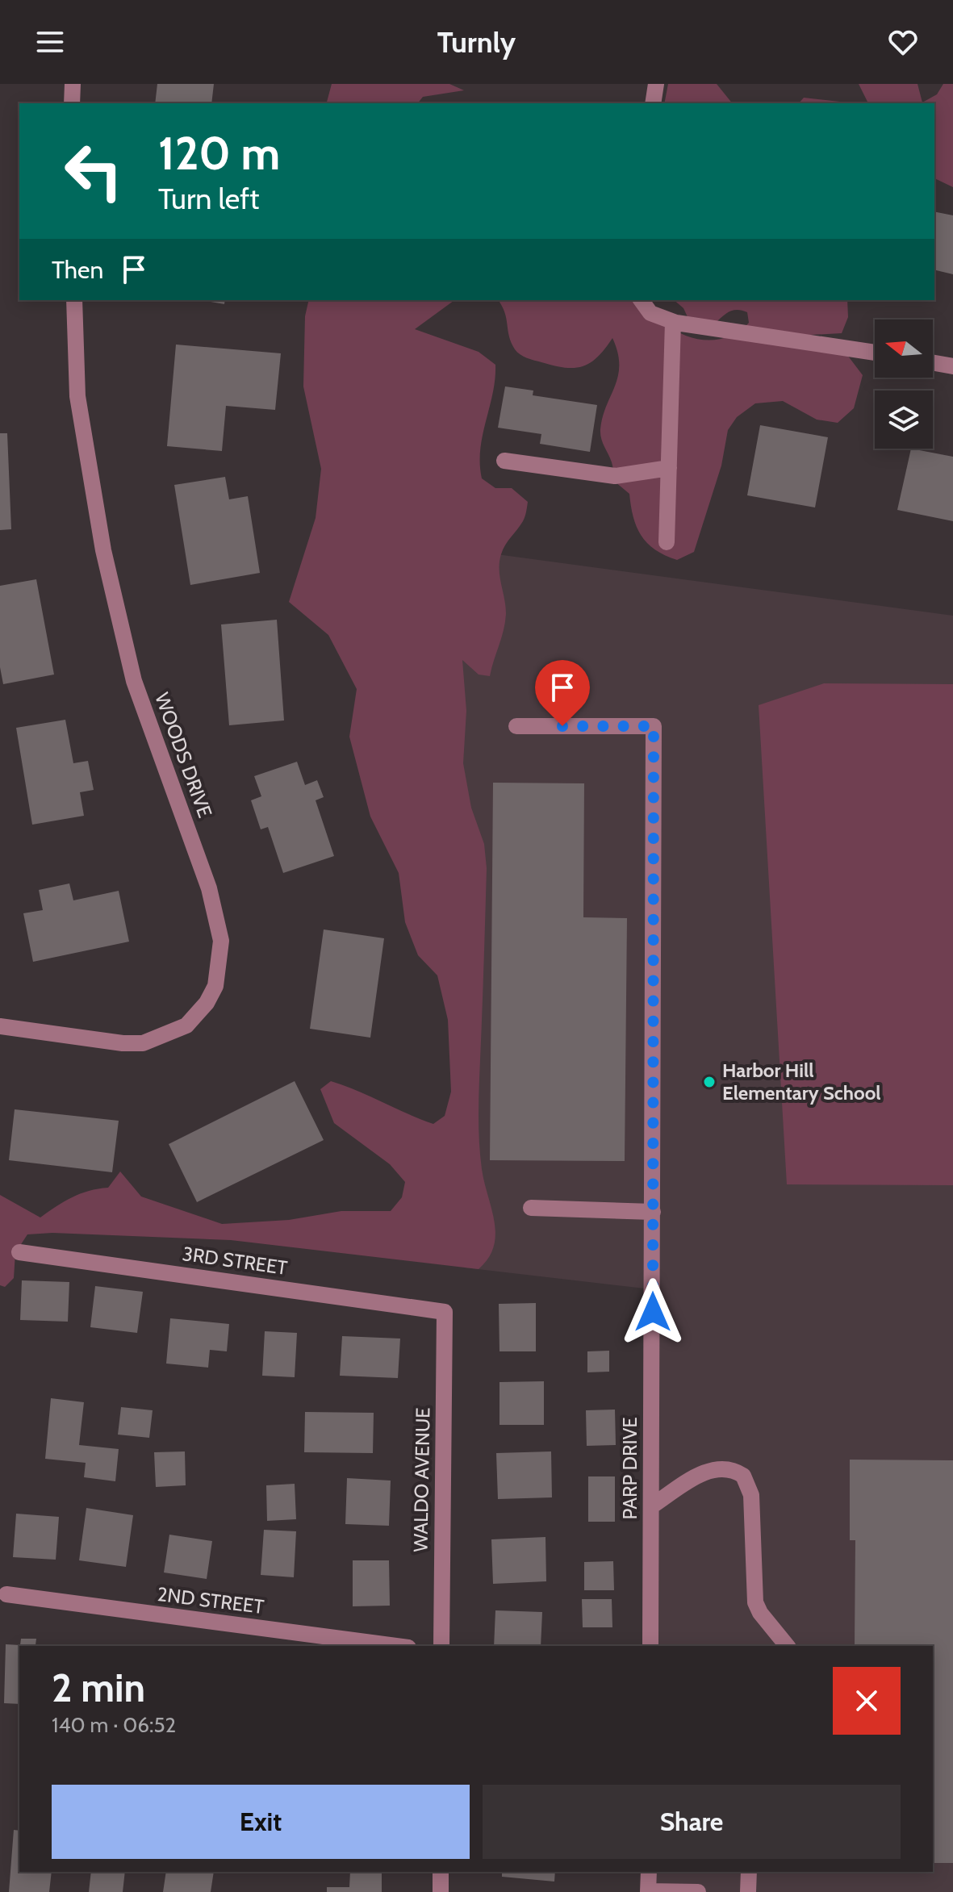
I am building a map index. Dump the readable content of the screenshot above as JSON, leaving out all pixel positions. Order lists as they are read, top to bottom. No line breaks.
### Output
{"streets":{"street":["WOODS DRIVE","3RD STREET","PARP DRIVE","WALDO AVENUE","2ND STREET"]},"crossings":[["3RD STREET","WALDO AVENUE"]],"places":["Harbor Hill Elementary School"],"north":"left","page":{"header":"Turnly","turn":["120 m","Turn left"],"then":"Then","heading":["2 min","140 m · 06:52"],"buttons":["Exit","Share"]}}
